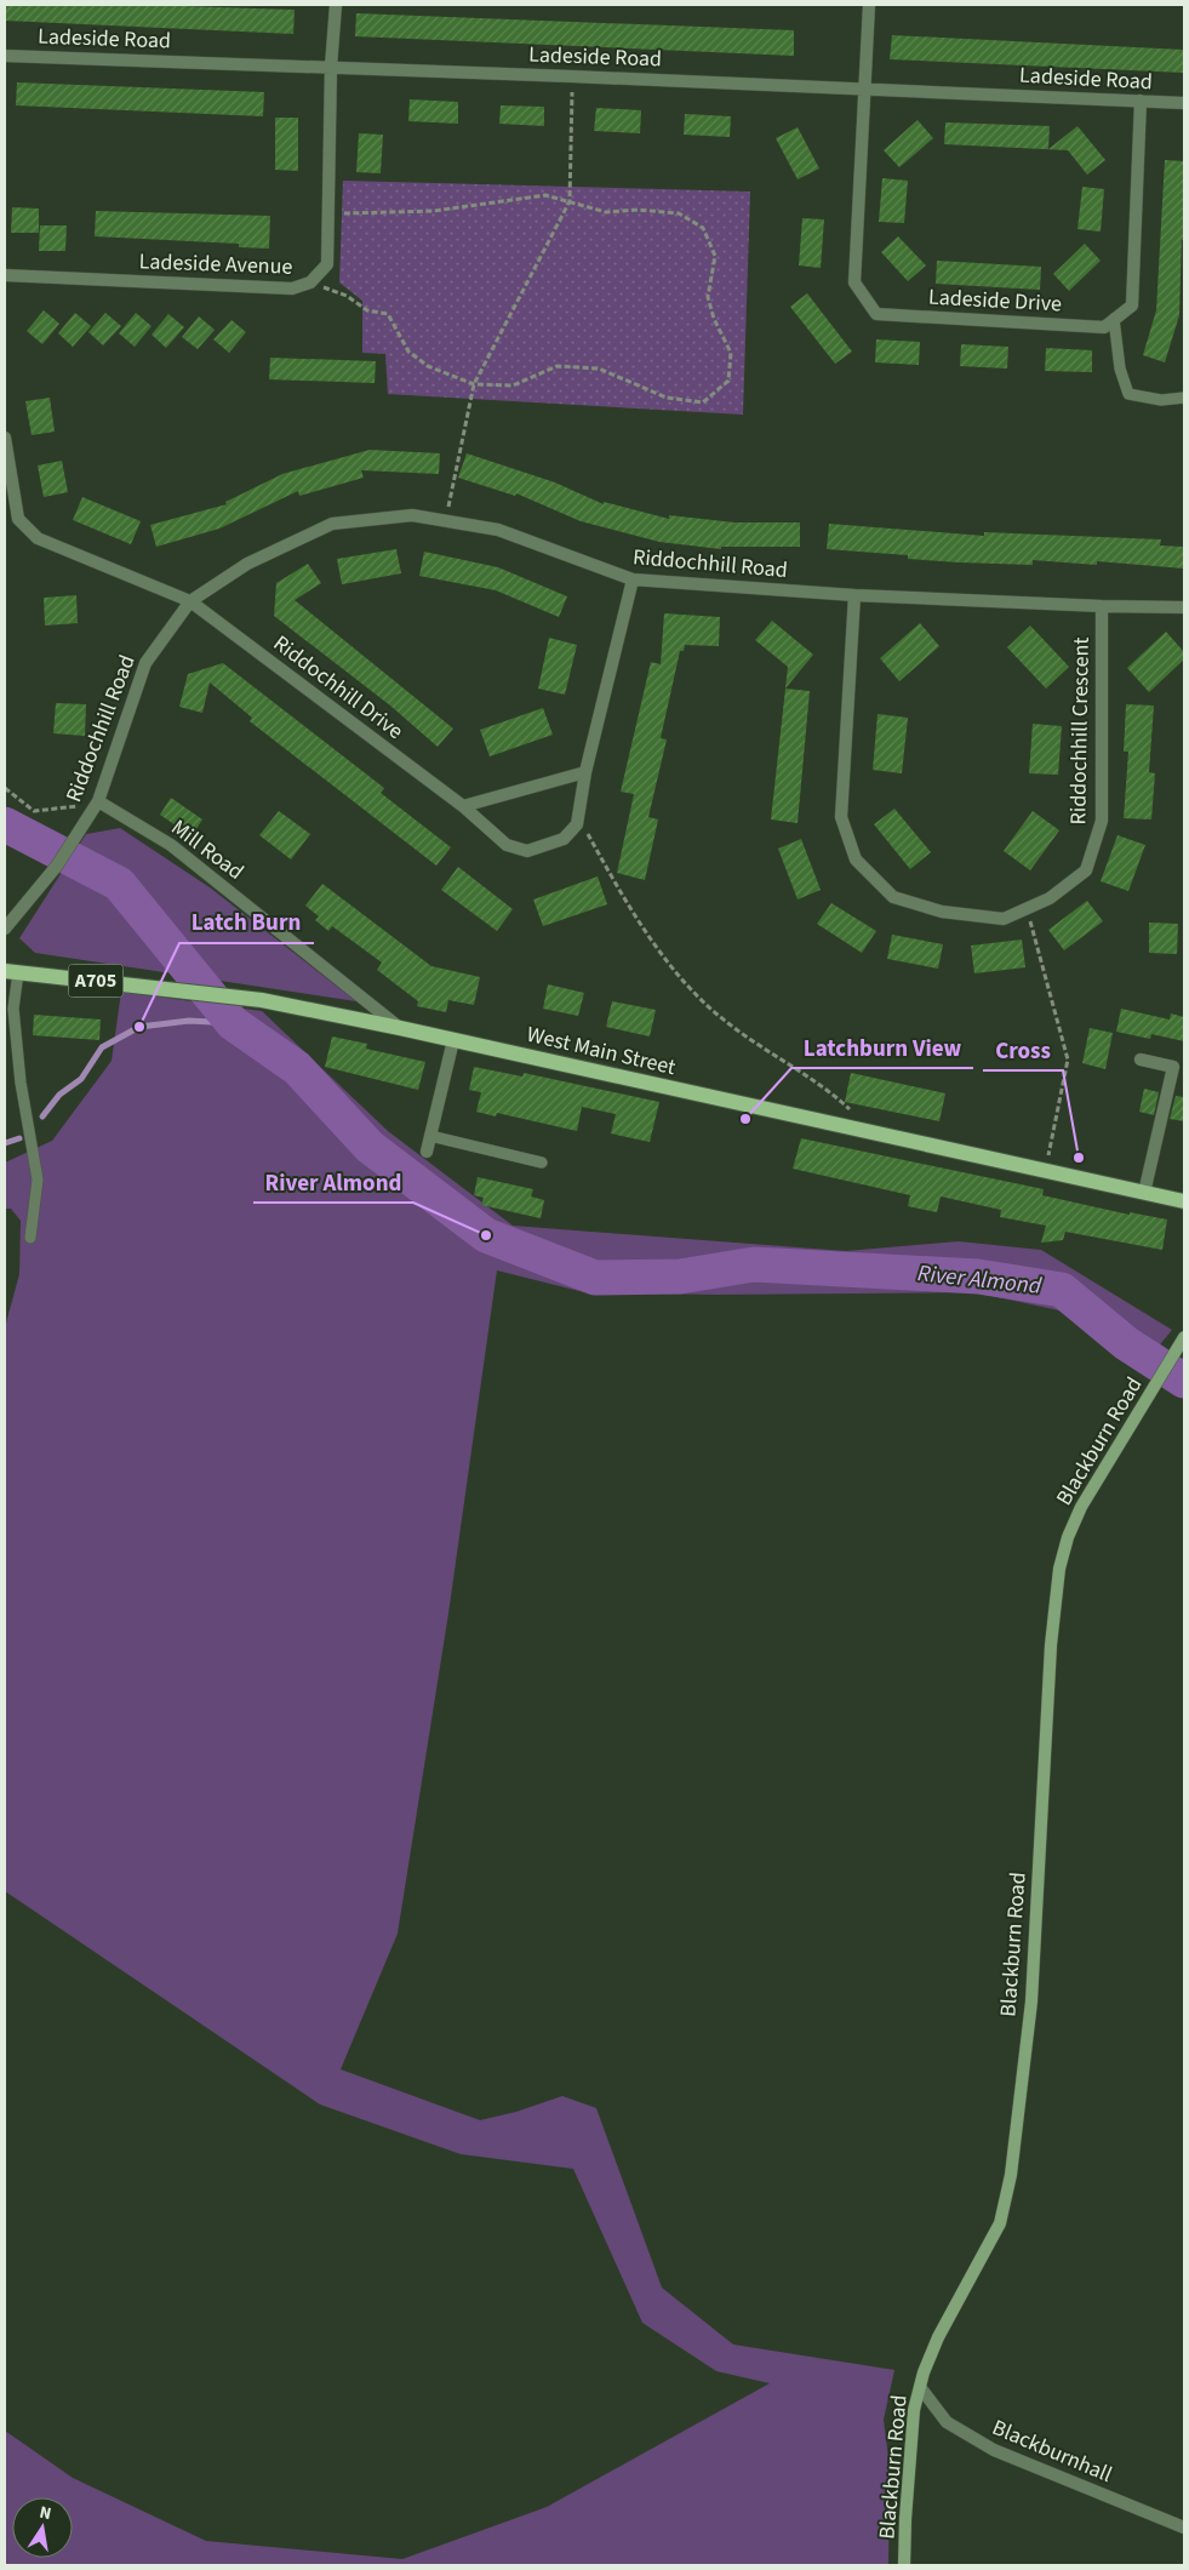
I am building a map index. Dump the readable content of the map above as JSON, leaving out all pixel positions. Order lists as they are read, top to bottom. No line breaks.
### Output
{"streets":{"main road":["A705","West Main Street","Blackburn Road"],"street":["Ladeside Road","Ladeside Avenue","Ladeside Drive","Riddochhill Road","Riddochhill Drive","Riddochhill Crescent","Mill Road","Blackburnhall"]},"crossings":[["Ladeside Road","Ladeside Avenue"],["Ladeside Road","Ladeside Drive"],["Riddochhill Road","Riddochhill Drive"],["Riddochhill Road","Riddochhill Crescent"],["Riddochhill Road","Mill Road"],["Mill Road","West Main Street"],["Blackburn Road","Blackburnhall"]],"water":["River Almond"],"places":["Latch Burn","Latchburn View","Cross","River Almond"],"north":"top"}
